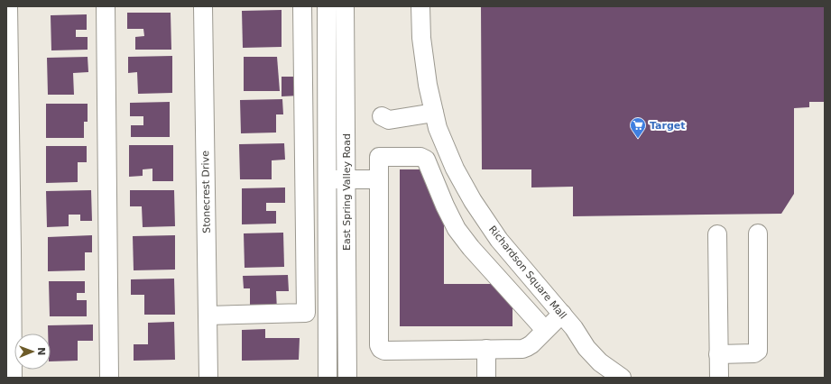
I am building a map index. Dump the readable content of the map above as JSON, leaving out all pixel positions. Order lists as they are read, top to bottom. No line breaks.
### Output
{"streets":{"street":["Stonecrest Drive","East Spring Valley Road","Richardson Square Mall"]},"places":{"supermarket":["Target"]},"north":"right"}
